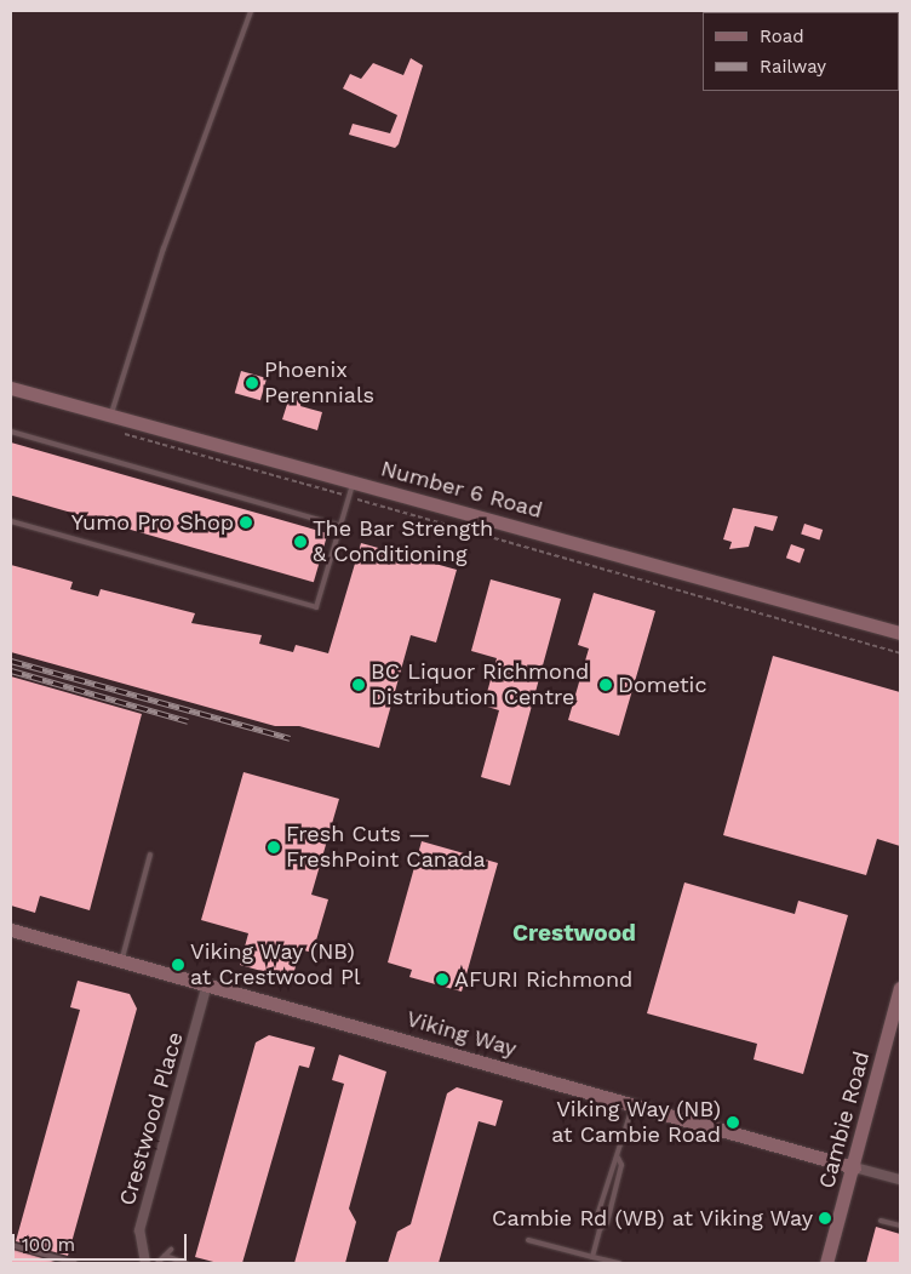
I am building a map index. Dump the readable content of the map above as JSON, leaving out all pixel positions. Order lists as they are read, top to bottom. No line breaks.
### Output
{"streets":{"main road":["Number 6 Road","Viking Way","Cambie Road"],"street":["Crestwood Place"]},"crossings":[["Viking Way","Crestwood Place"],["Viking Way","Cambie Road"]],"districts":["Crestwood"],"places":["Phoenix Perennials","Yumo Pro Shop","The Bar Strength & Conditioning","BC Liquor Richmond Distribution Centre","Dometic","Fresh Cuts — FreshPoint Canada","Viking Way (NB) at Crestwood Pl","AFURI Richmond","Viking Way (NB) at Cambie Road","Cambie Rd (WB) at Viking Way"],"legend":["Road","Railway"],"scale_bar":"100 m"}
